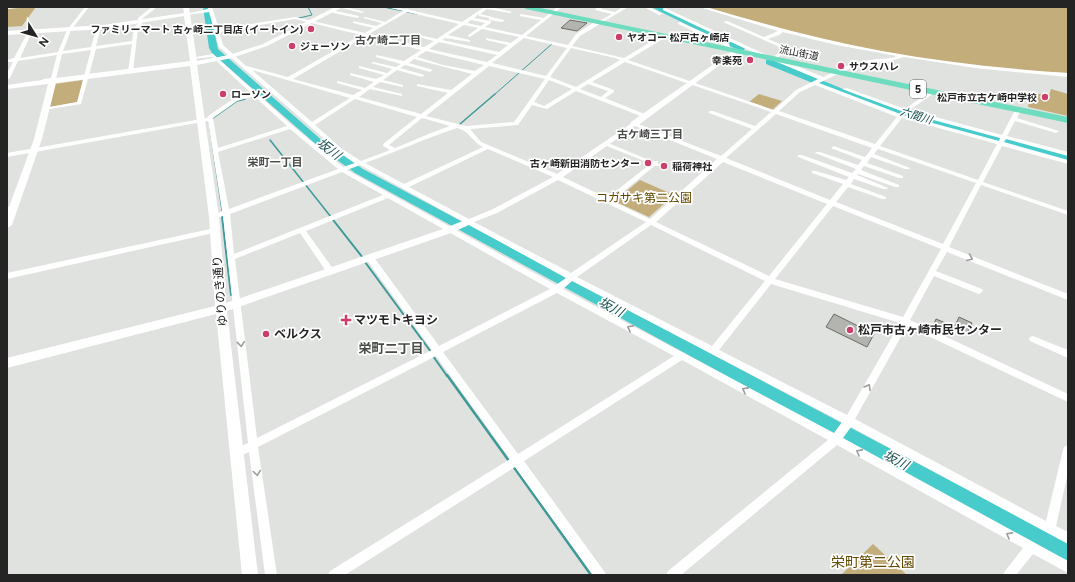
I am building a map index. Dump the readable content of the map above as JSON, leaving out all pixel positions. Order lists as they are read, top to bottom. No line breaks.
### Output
{"streets":{"main road":["流山街道","5"],"street":["ゆりのき通り"]},"districts":["古ケ崎二丁目","古ケ崎三丁目","栄町一丁目","栄町二丁目"],"water":["六間川","坂川"],"parks":["コガサキ第二公園","栄町第二公園"],"places":{"other":["ファミリーマート 古ヶ崎二丁目店 (イートイン)","ヤオコー 松戸古ヶ崎店","ジェーソン","幸楽苑","サウスハレ","ローソン","松戸市立古ケ崎中学校","古ヶ崎新田消防センター","稲荷神社","松戸市古ヶ崎市民センター","ベルクス"],"health":["マツモトキヨシ"]},"north":"bottom right"}
